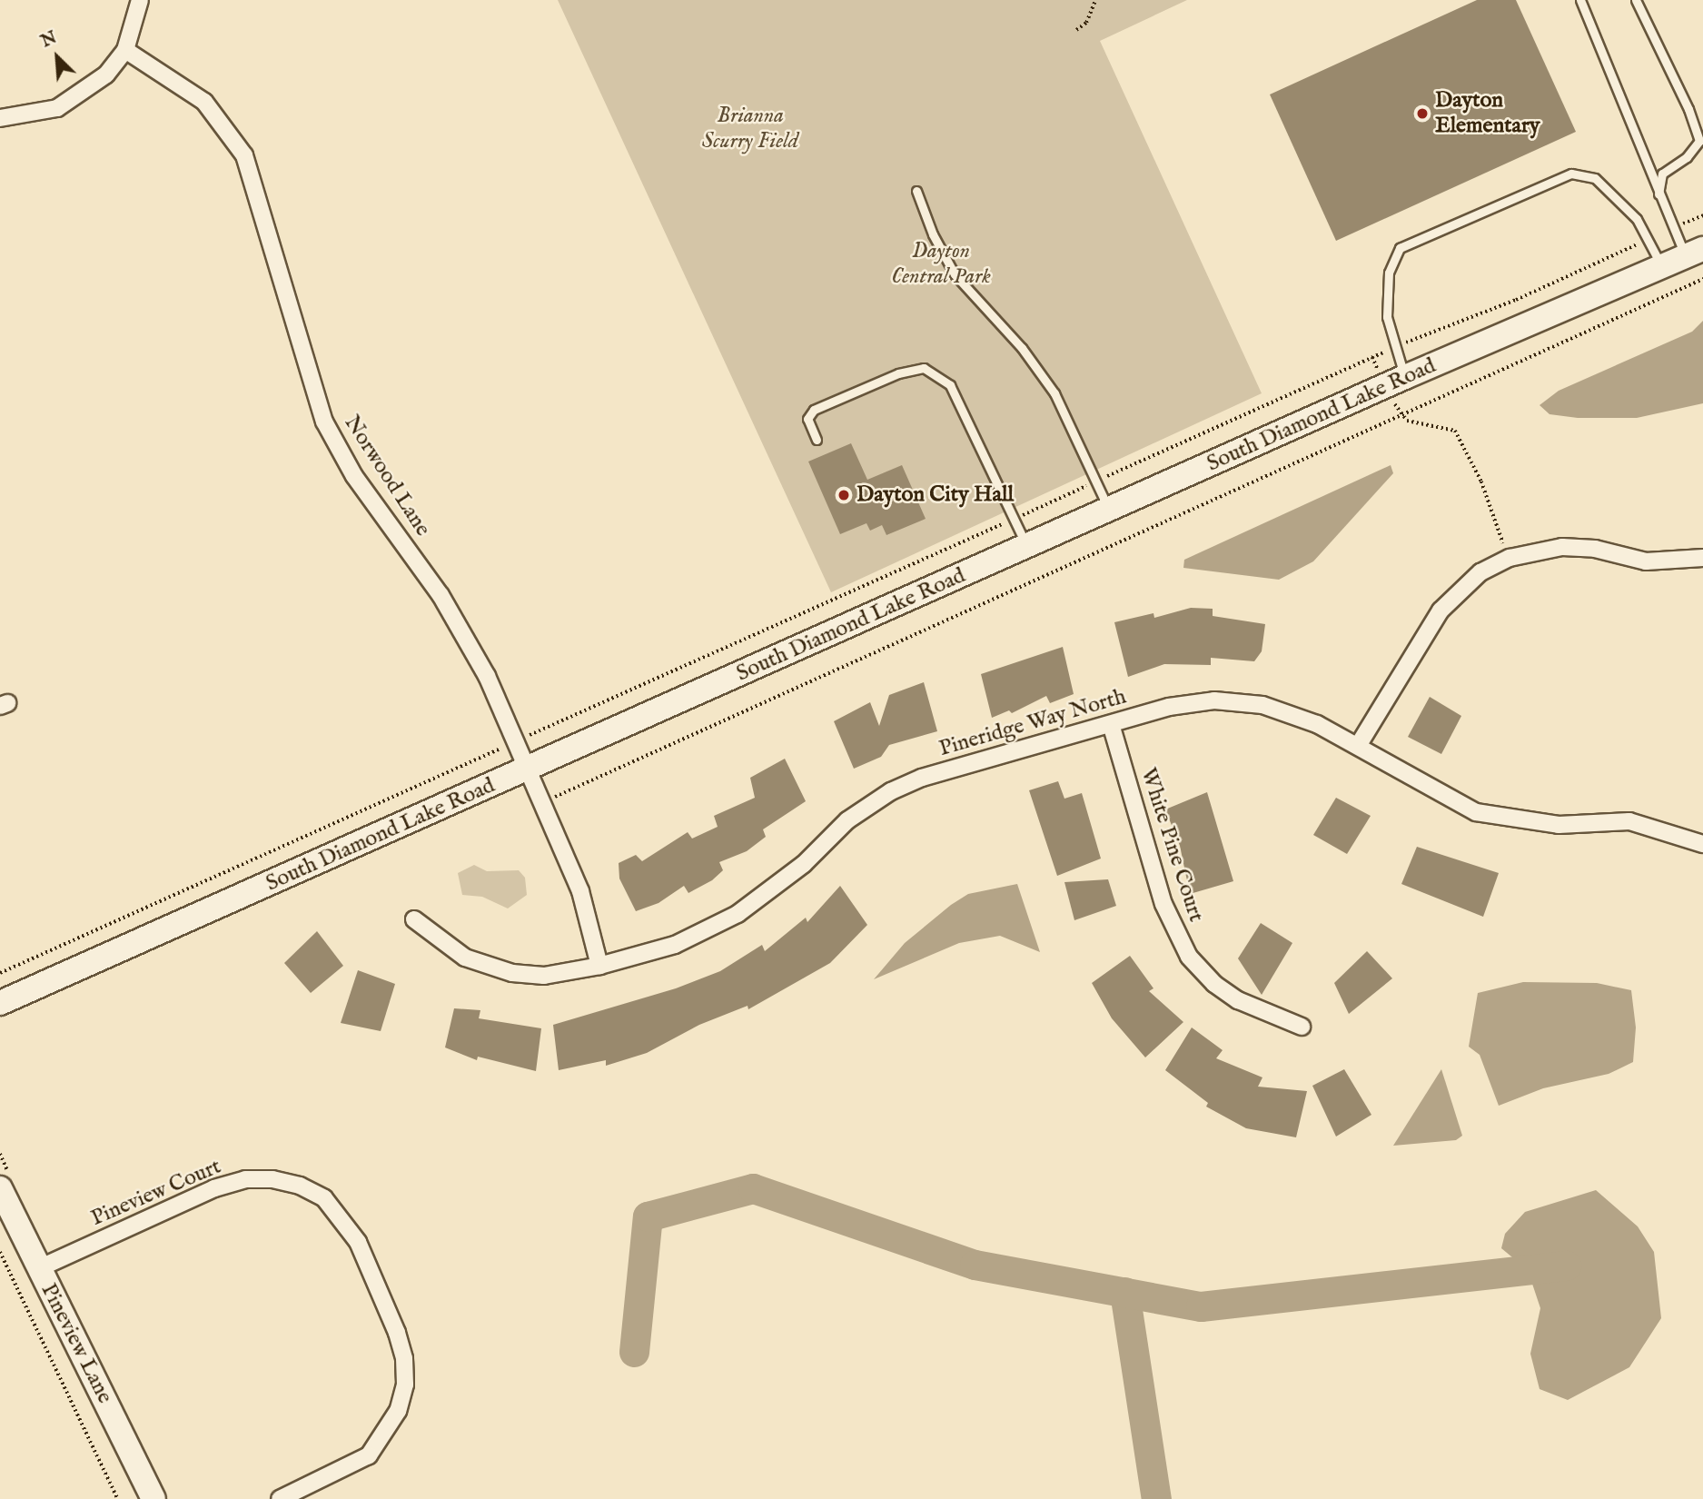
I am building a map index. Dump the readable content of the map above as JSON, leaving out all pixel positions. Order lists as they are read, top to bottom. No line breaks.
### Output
{"streets":{"street":["South Diamond Lake Road","Norwood Lane","Pineridge Way North","White Pine Court","Pineview Court","Pineview Lane"]},"crossings":[["South Diamond Lake Road","Norwood Lane"],["Norwood Lane","Pineridge Way North"],["Pineridge Way North","White Pine Court"],["Pineview Court","Pineview Lane"]],"parks":["Brianna Scurry Field","Dayton Central Park"],"places":["Dayton Elementary","Dayton City Hall"],"north":"top left"}
